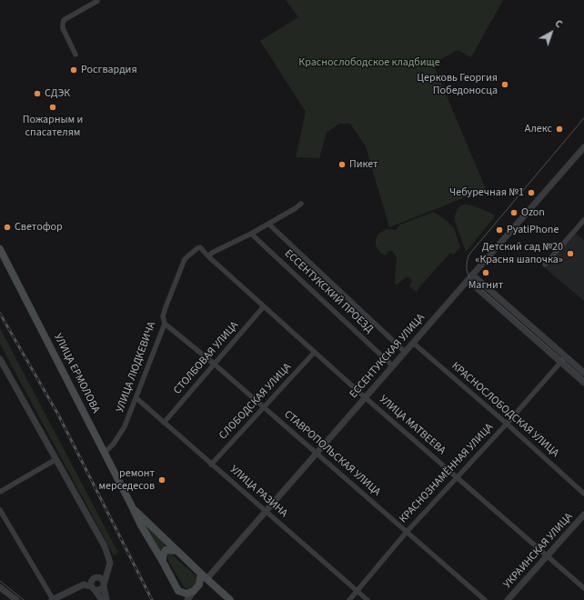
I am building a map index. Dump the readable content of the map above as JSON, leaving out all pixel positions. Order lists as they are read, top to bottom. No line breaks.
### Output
{"streets":{"main road":["УЛИЦА ЕРМОЛОВА"],"street":["ЕССЕНТУКСКИЙ ПРОЕЗД","ЕССЕНТУКСКАЯ УЛИЦА","СТОЛБОВАЯ УЛИЦА","УЛИЦА ЛЮДКЕВИЧА","СЛОБОДСКАЯ УЛИЦА","КРАСНОСЛОБОДСКАЯ УЛИЦА","УЛИЦА МАТВЕЕВА","СТАВРОПОЛЬСКАЯ УЛИЦА","КРАСНОЗНАМЁННАЯ УЛИЦА","УЛИЦА РАЗИНА","УКРАИНСКАЯ УЛИЦА"]},"crossings":[["ЕССЕНТУКСКИЙ ПРОЕЗД","ЕССЕНТУКСКАЯ УЛИЦА"],["ЕССЕНТУКСКАЯ УЛИЦА","КРАСНОСЛОБОДСКАЯ УЛИЦА"],["ЕССЕНТУКСКАЯ УЛИЦА","УЛИЦА МАТВЕЕВА"],["ЕССЕНТУКСКАЯ УЛИЦА","СТАВРОПОЛЬСКАЯ УЛИЦА"],["ЕССЕНТУКСКАЯ УЛИЦА","УЛИЦА РАЗИНА"],["СТОЛБОВАЯ УЛИЦА","УЛИЦА МАТВЕЕВА"],["СТОЛБОВАЯ УЛИЦА","СТАВРОПОЛЬСКАЯ УЛИЦА"],["СТОЛБОВАЯ УЛИЦА","УЛИЦА РАЗИНА"],["УЛИЦА ЛЮДКЕВИЧА","УЛИЦА ЕРМОЛОВА"],["УЛИЦА ЛЮДКЕВИЧА","УЛИЦА МАТВЕЕВА"],["УЛИЦА ЛЮДКЕВИЧА","СТАВРОПОЛЬСКАЯ УЛИЦА"],["УЛИЦА ЛЮДКЕВИЧА","УЛИЦА РАЗИНА"],["СЛОБОДСКАЯ УЛИЦА","УЛИЦА МАТВЕЕВА"],["СЛОБОДСКАЯ УЛИЦА","СТАВРОПОЛЬСКАЯ УЛИЦА"],["СЛОБОДСКАЯ УЛИЦА","УЛИЦА РАЗИНА"],["КРАСНОСЛОБОДСКАЯ УЛИЦА","КРАСНОЗНАМЁННАЯ УЛИЦА"],["УЛИЦА МАТВЕЕВА","КРАСНОЗНАМЁННАЯ УЛИЦА"],["УЛИЦА МАТВЕЕВА","УКРАИНСКАЯ УЛИЦА"],["СТАВРОПОЛЬСКАЯ УЛИЦА","КРАСНОЗНАМЁННАЯ УЛИЦА"],["КРАСНОЗНАМЁННАЯ УЛИЦА","УЛИЦА РАЗИНА"]],"parks":["Краснослободское кладбище"],"places":["Росгвардия","Церковь Георгия Победоносца","СДЭК","Пожарным и спасателям","Алекс","Пикет","Чебуречная №1","Ozon","Светофор","PyatiPhone","Детский сад №20 «Красня шапочка»","Магнит","ремонт мерседесов"],"north":"top right"}
